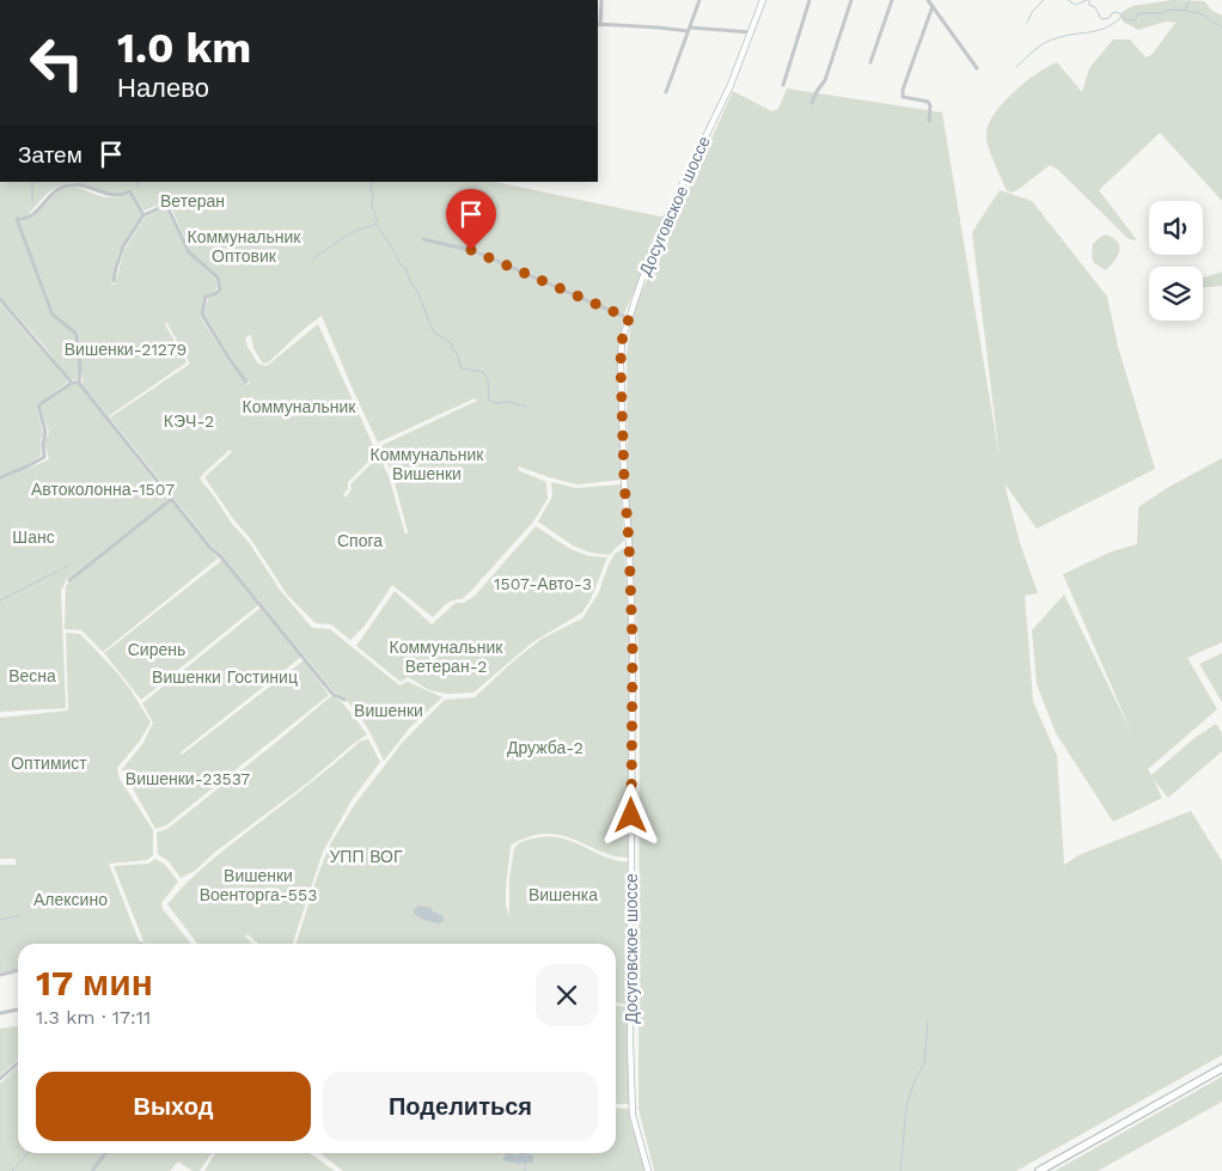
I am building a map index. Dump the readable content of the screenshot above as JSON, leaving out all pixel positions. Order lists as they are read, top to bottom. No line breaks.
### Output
{"streets":{"main road":["Досуговское шоссе"]},"parks":["Ветеран","Коммунальник Оптовик","Вишенки-21279","Коммунальник","КЭЧ-2","Коммунальник Вишенки","Автоколонна-1507","Шанс","Спога","1507-Авто-3","Коммунальник Ветеран-2","Сирень","Весна","Вишенки Гостиниц","Вишенки","Дружба-2","Оптимист","Вишенки-23537","УПП ВОГ","Вишенки Военторга-553","Вишенка","Алексино"],"page":{"turn":["1.0 km","Налево"],"then":"Затем","heading":["17 мин","1.3 km · 17:11"],"buttons":["Выход","Поделиться"]}}
